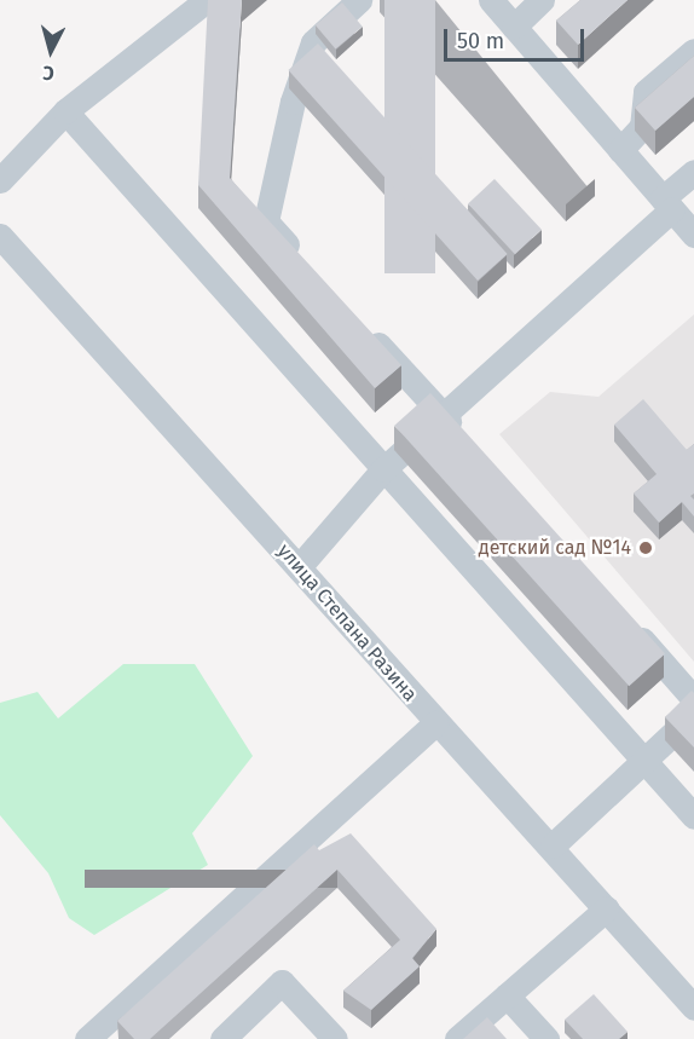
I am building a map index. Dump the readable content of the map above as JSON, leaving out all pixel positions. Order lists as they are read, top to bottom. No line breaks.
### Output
{"streets":{"street":["улица Степана Разина"]},"places":["детский сад №14"],"scale_bar":"50 m","north":"bottom"}
